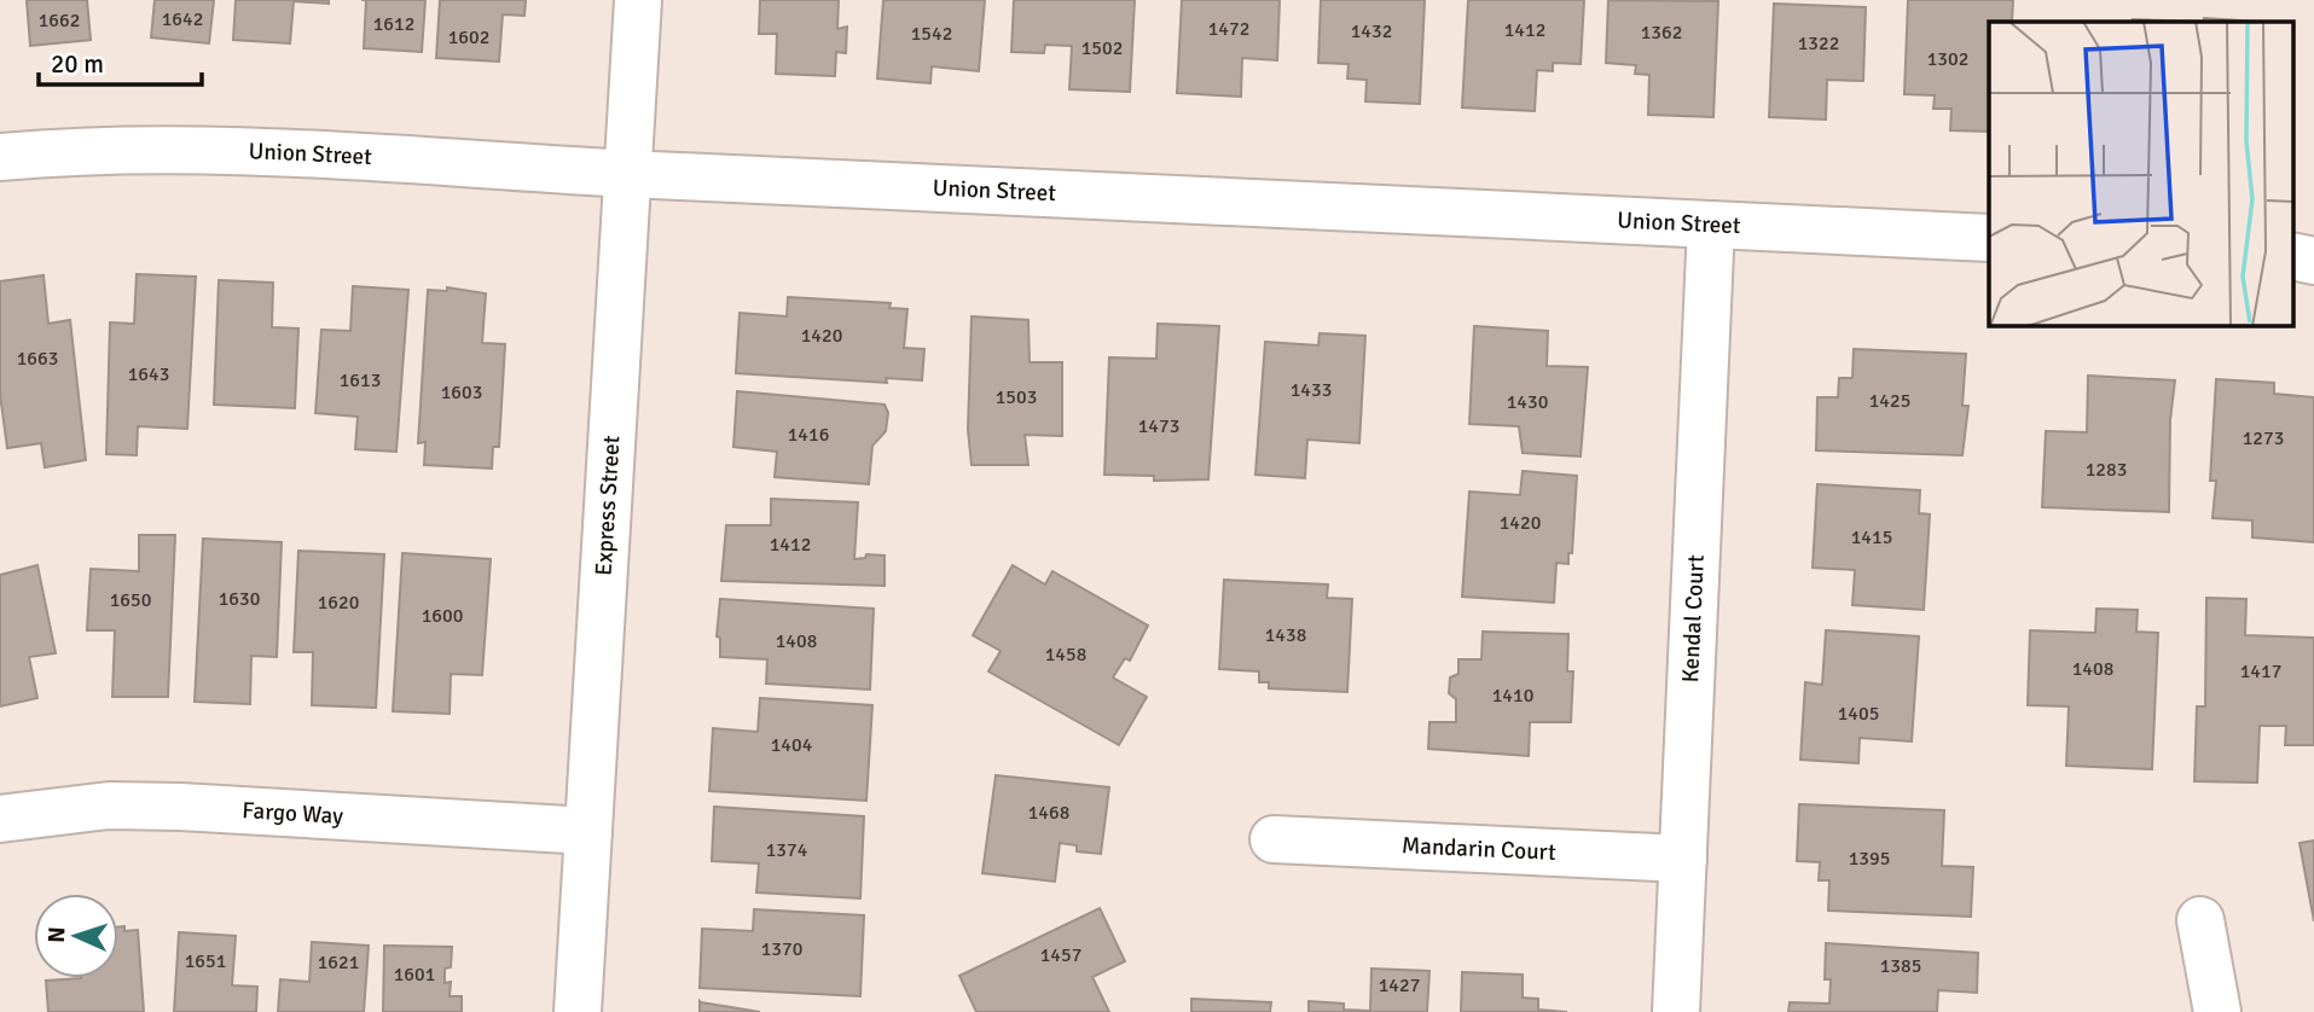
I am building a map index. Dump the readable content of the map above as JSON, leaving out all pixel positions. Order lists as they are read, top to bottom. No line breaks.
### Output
{"streets":{"street":["Union Street","Express Street","Kendal Court","Fargo Way","Mandarin Court"]},"crossings":[["Union Street","Express Street"],["Union Street","Kendal Court"],["Express Street","Fargo Way"],["Kendal Court","Mandarin Court"]],"house_numbers":["1642","1662","1612","1472","1412","1432","1362","1542","1602","1322","1502","1302","1420","1663","1643","1613","1433","1603","1503","1425","1430","1473","1416","1273","1283","1420","1415","1412","1630","1650","1620","1600","1438","1408","1458","1408","1417","1410","1405","1404","1468","1374","1395","1370","1457","1651","1621","1385","1601","1427"],"scale_bar":"20 m","north":"left"}
